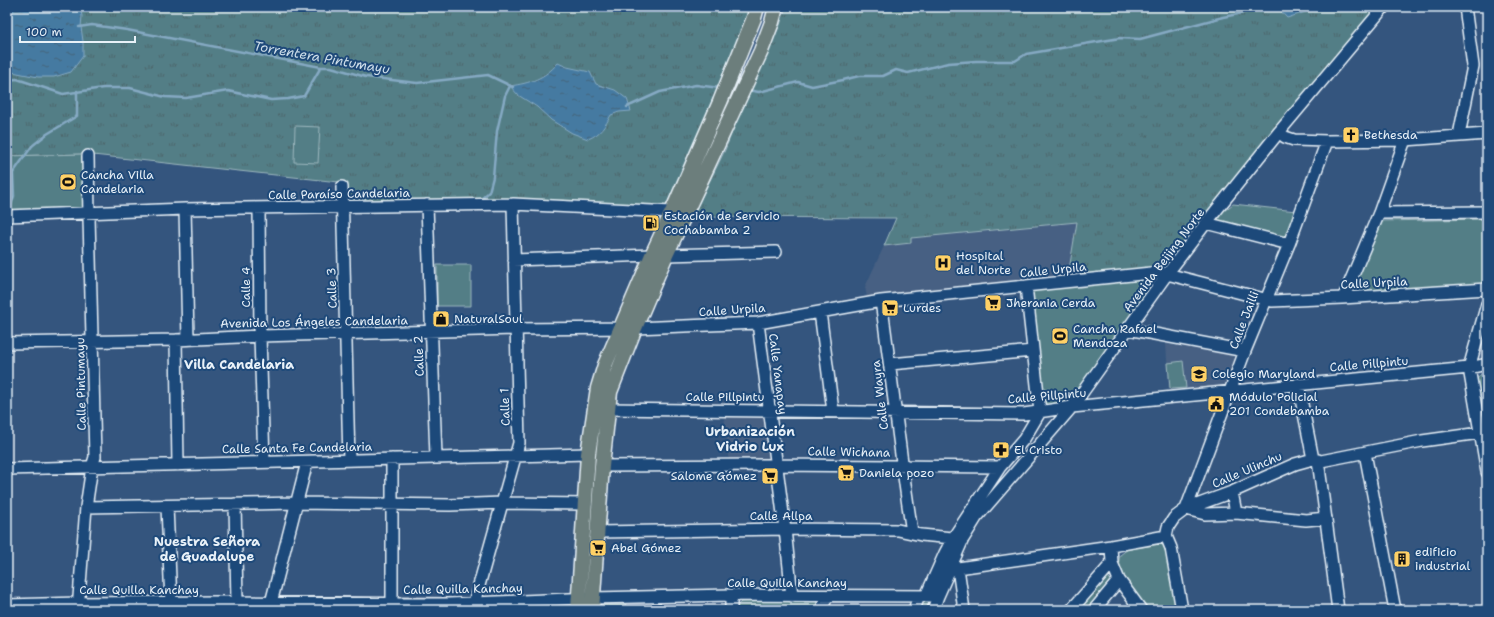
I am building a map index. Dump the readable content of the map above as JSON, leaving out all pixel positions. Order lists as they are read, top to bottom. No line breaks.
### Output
{"streets":{"street":["Calle Paraíso Candelaria","Avenida Beijing Norte","Calle Urpila","Calle 4","Calle 3","Calle Jailli","Avenida Los Ángeles Candelaria","Calle 2","Calle Pillpintu","Calle Yanapay","Calle Pintumayu","Calle Wayra","Calle 1","Calle Santa Fe Candelaria","Calle Wichana","Calle Ulinchu","Calle Allpa","Calle Quilla Kanchay"]},"crossings":[["Calle Paraíso Candelaria","Calle 4"],["Calle Paraíso Candelaria","Calle 3"],["Calle Paraíso Candelaria","Calle 2"],["Calle Paraíso Candelaria","Calle Pintumayu"],["Calle Paraíso Candelaria","Calle 1"],["Avenida Beijing Norte","Calle Urpila"],["Avenida Beijing Norte","Calle Pillpintu"],["Avenida Beijing Norte","Calle Wichana"],["Avenida Beijing Norte","Calle Allpa"],["Avenida Beijing Norte","Calle Quilla Kanchay"],["Calle Urpila","Calle Jailli"],["Calle Urpila","Avenida Los Ángeles Candelaria"],["Calle Urpila","Calle Yanapay"],["Calle Urpila","Calle Wayra"],["Calle 4","Avenida Los Ángeles Candelaria"],["Calle 4","Calle Santa Fe Candelaria"],["Calle 3","Avenida Los Ángeles Candelaria"],["Calle 3","Calle Santa Fe Candelaria"],["Calle Jailli","Calle Pillpintu"],["Calle Jailli","Calle Ulinchu"],["Avenida Los Ángeles Candelaria","Calle 2"],["Avenida Los Ángeles Candelaria","Calle Pintumayu"],["Avenida Los Ángeles Candelaria","Calle 1"],["Calle 2","Calle Santa Fe Candelaria"],["Calle Pillpintu","Calle Yanapay"],["Calle Pillpintu","Calle Wayra"],["Calle Yanapay","Calle Wichana"],["Calle Yanapay","Calle Allpa"],["Calle Yanapay","Calle Quilla Kanchay"],["Calle Pintumayu","Calle Santa Fe Candelaria"],["Calle Pintumayu","Calle Quilla Kanchay"],["Calle Wayra","Calle Wichana"],["Calle Wayra","Calle Allpa"],["Calle 1","Calle Santa Fe Candelaria"],["Calle 1","Calle Quilla Kanchay"]],"districts":["Villa Candelaria","Urbanización Vidrio Lux","Nuestra Señora de Guadalupe"],"water":["Torrentera Pintumayu"],"places":{"church":["Bethesda"],"sports":["Cancha Villa Candelaria","Cancha Rafael Mendoza"],"fuel station":["Estación de Servicio Cochabamba 2"],"hospital":["Hospital del Norte"],"supermarket":["Jherania Cerda","Lurdes","Daniela pozo","Salome Gómez","Abel Gómez"],"shop":["NaturalSoul"],"school or university":["Colegio Maryland"],"public building":["Módulo Policial 201 Condebamba"],"pharmacy":["El Cristo"],"building":["edificio industrial"]},"scale_bar":"100 m"}
